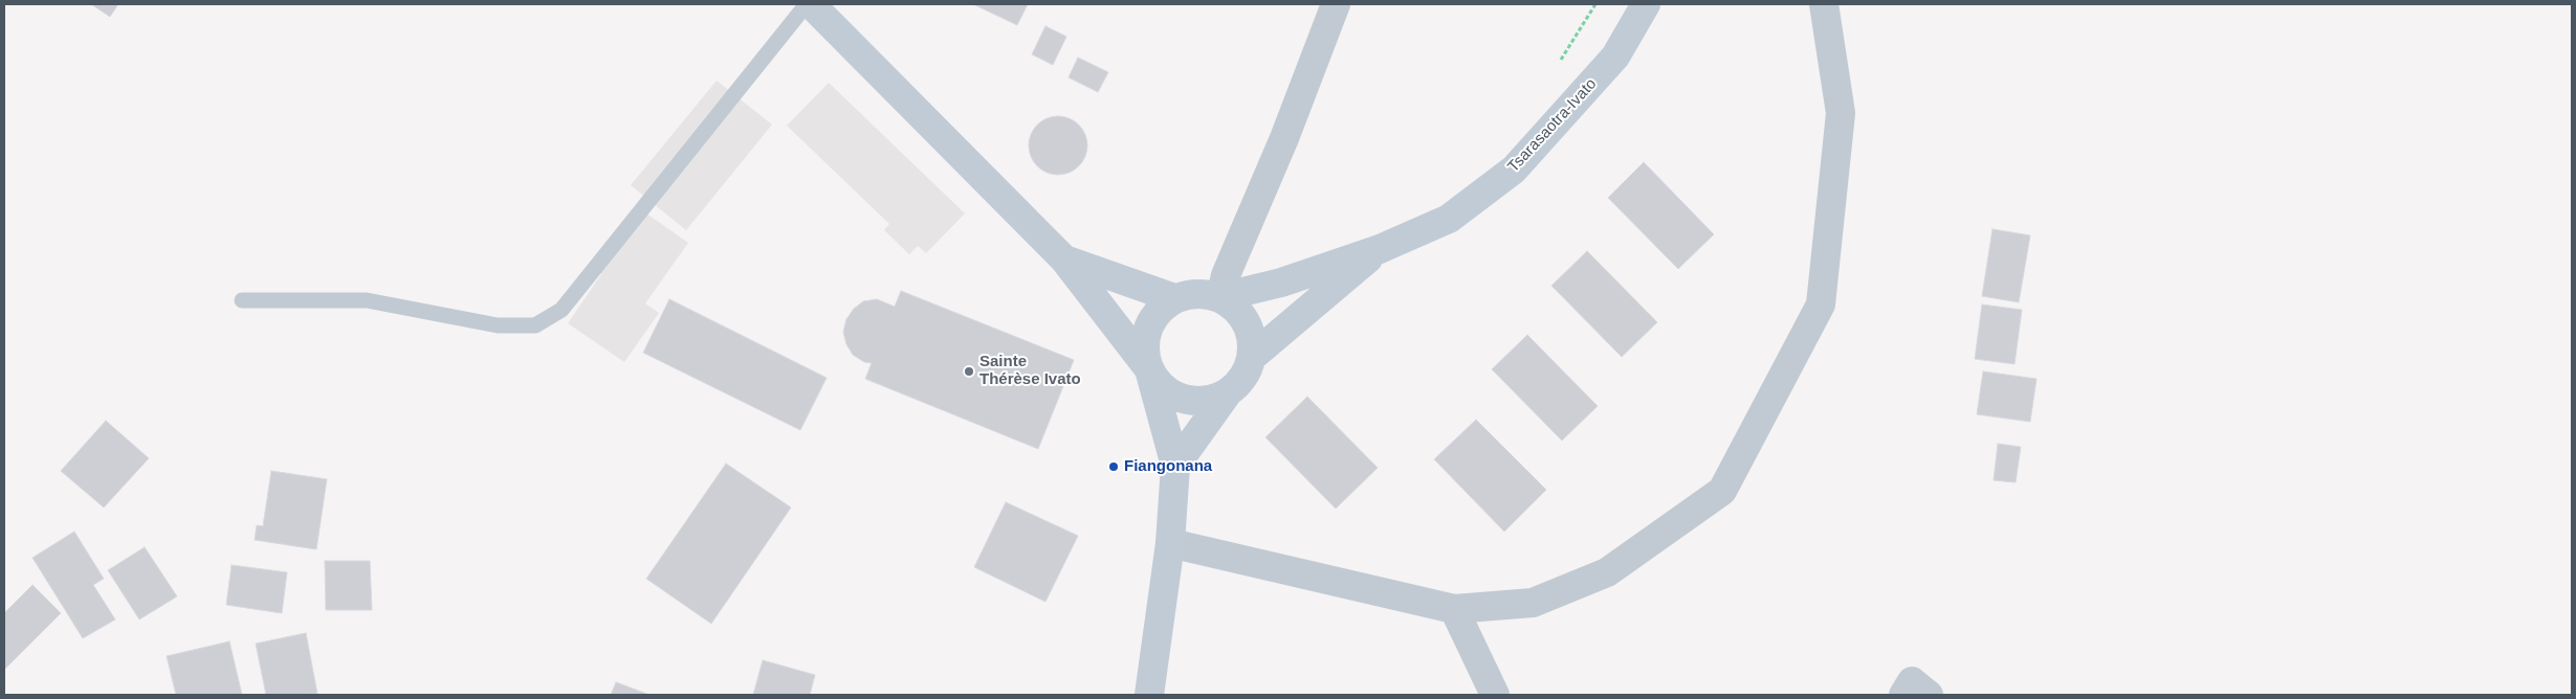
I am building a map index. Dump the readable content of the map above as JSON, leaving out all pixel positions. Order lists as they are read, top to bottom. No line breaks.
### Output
{"streets":{"main road":["Tsarasaotra-Ivato"]},"places":["Sainte Thérèse Ivato","Fiangonana"]}
